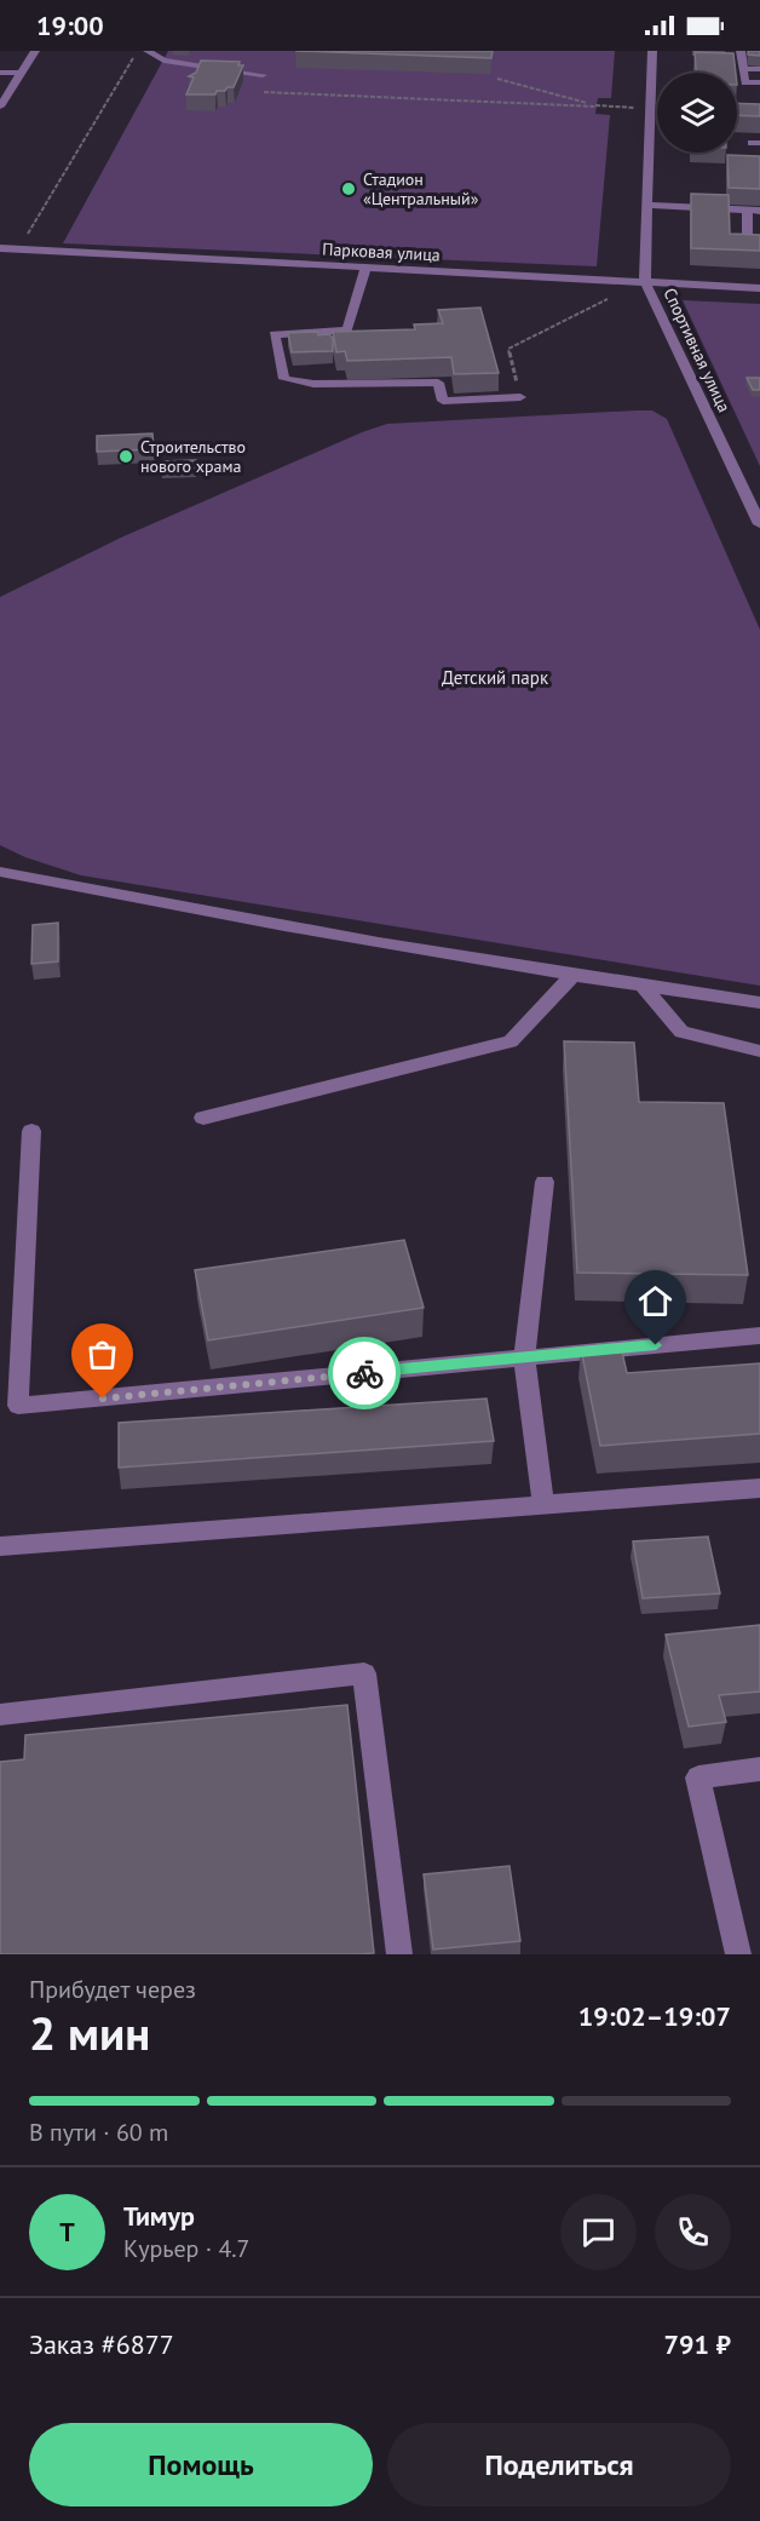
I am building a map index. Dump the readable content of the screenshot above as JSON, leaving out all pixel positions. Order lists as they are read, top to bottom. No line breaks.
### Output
{"streets":{"street":["Парковая улица","Спортивная улица"]},"crossings":[["Парковая улица","Спортивная улица"]],"parks":["Детский парк"],"places":["Стадион «Центральный»","Строительство нового храма"],"page":{"status":"19:00","heading":["2 мин","Прибудет через","19:02–19:07"],"panel":["Тимур","Курьер · 4.7","Заказ #6877","791 ₽"],"bar":"В пути · 60 m","round":"Т","buttons":["Помощь","Поделиться"]}}
